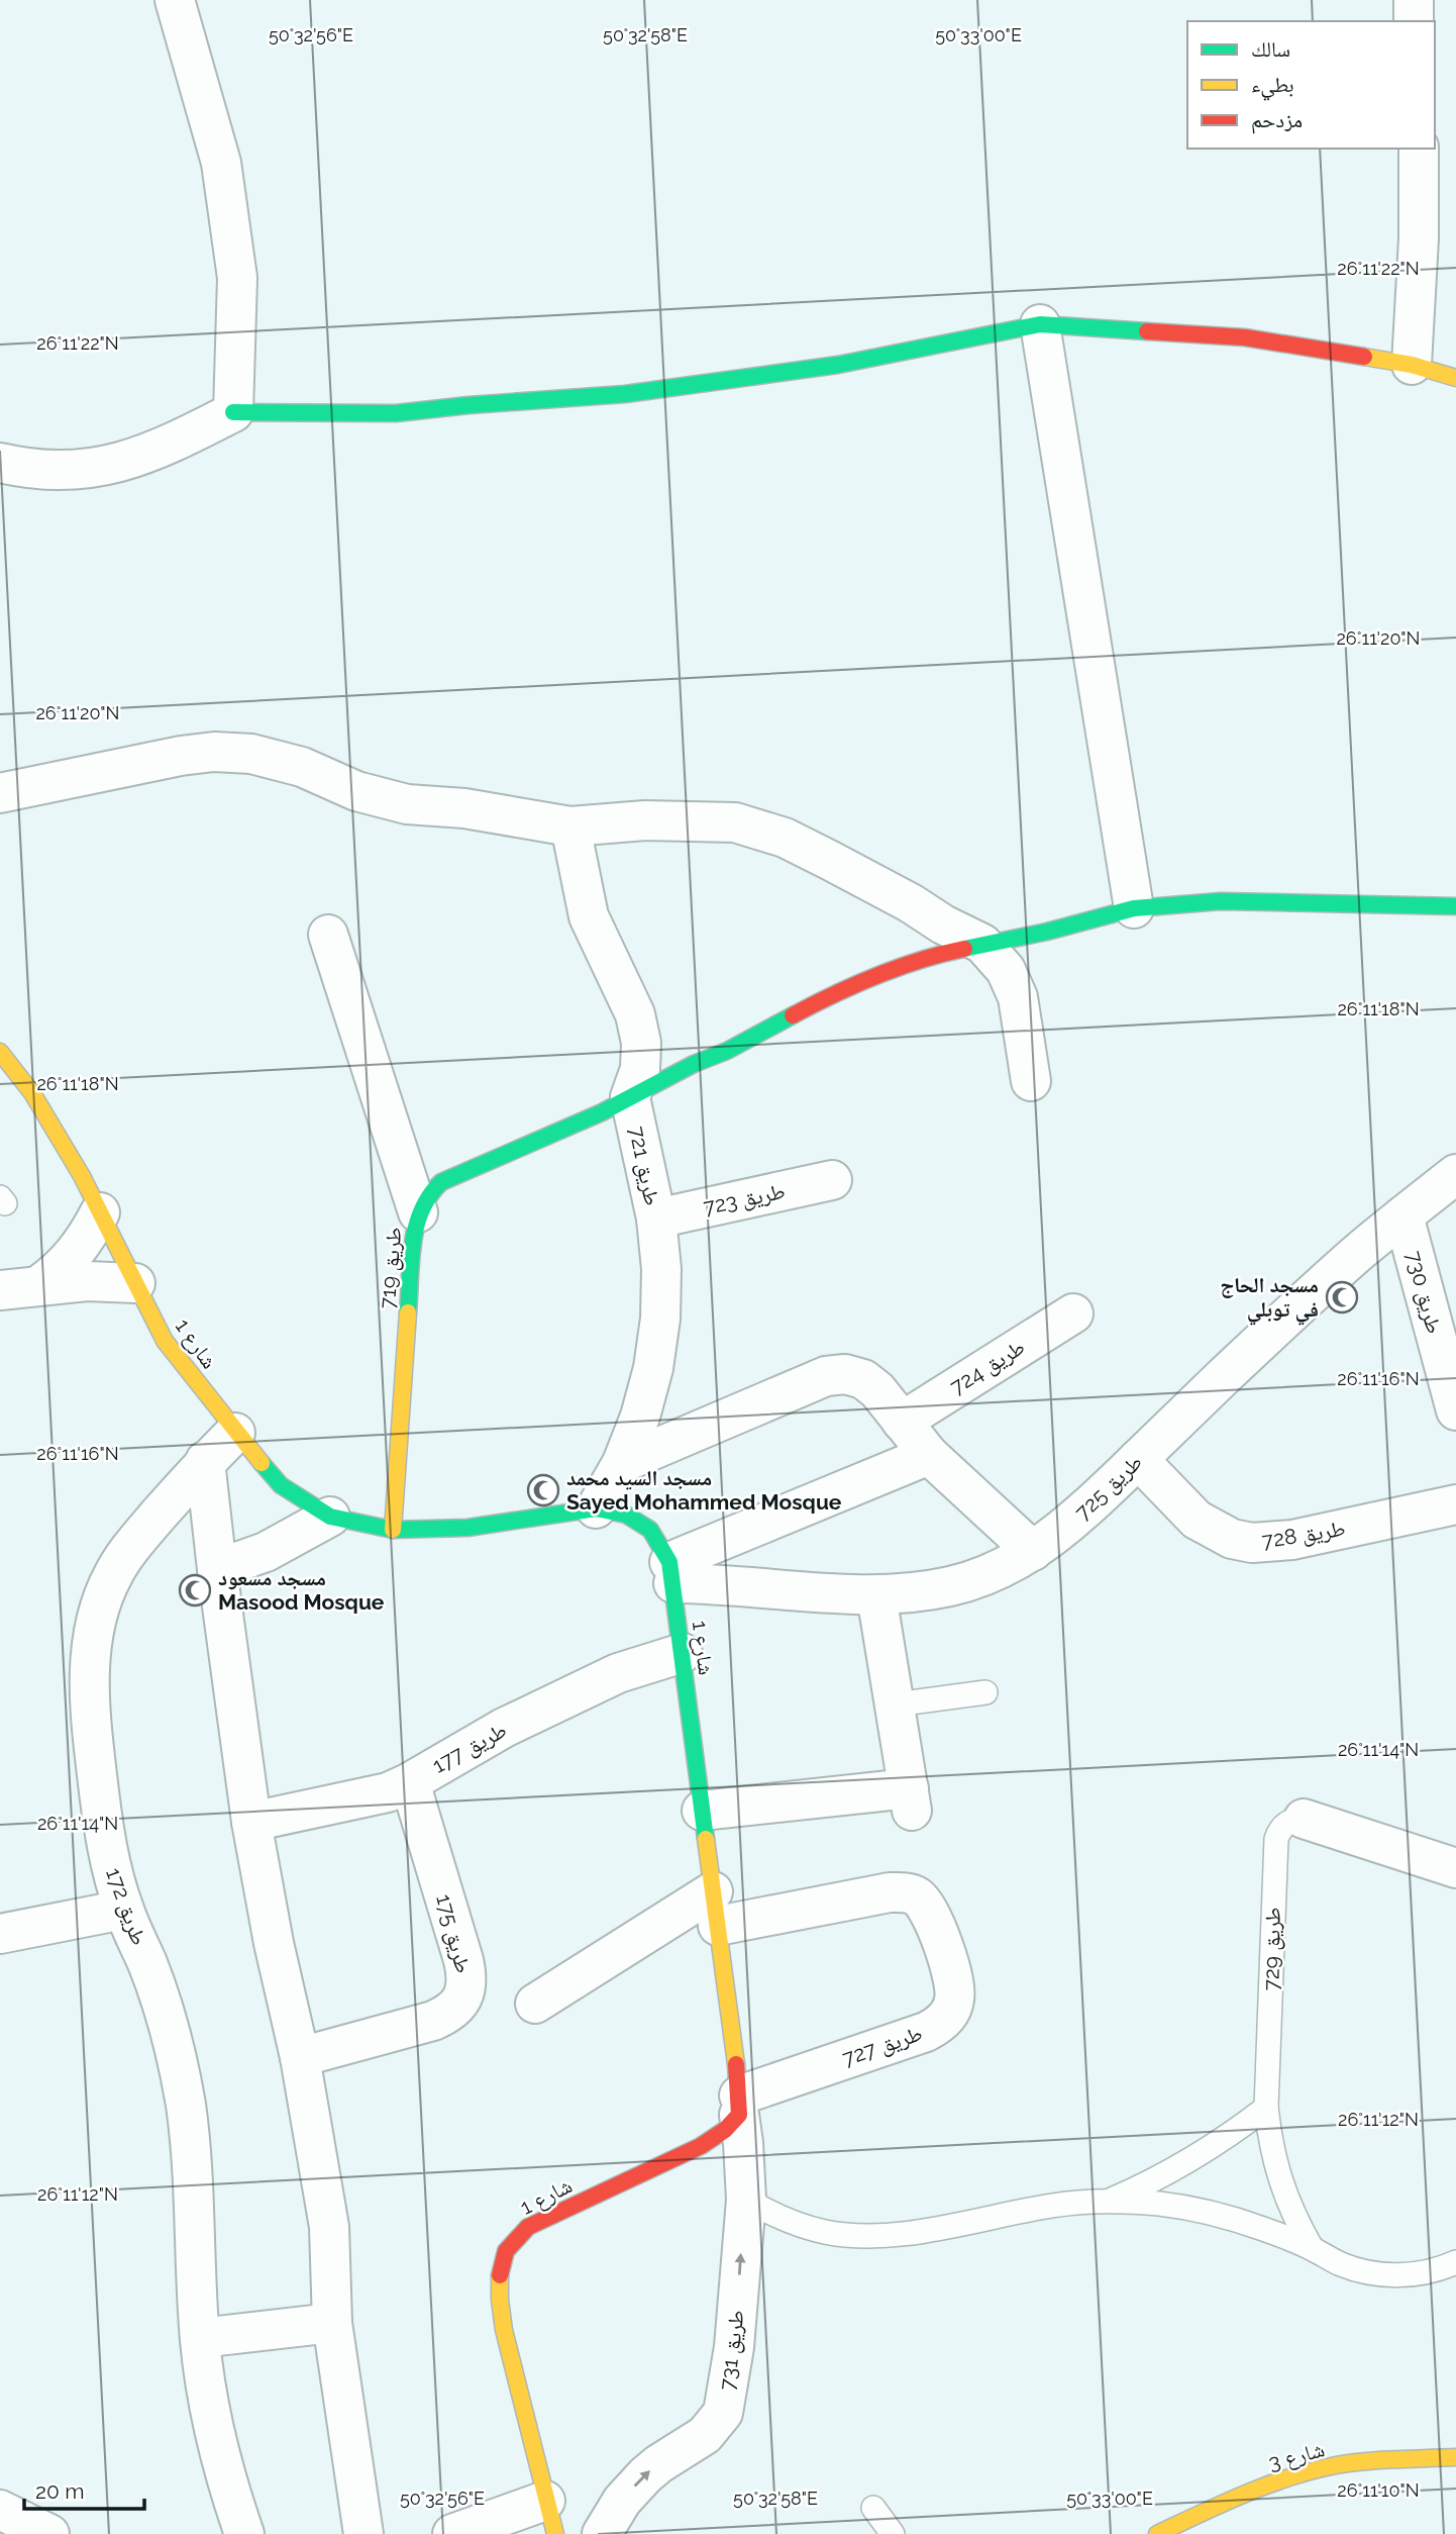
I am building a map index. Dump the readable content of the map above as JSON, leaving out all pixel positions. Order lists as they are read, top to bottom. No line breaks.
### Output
{"streets":{"street":["طريق 721","طريق 723","طريق 719","طريق 730","شارع 1","طريق 724","طريق 725","طريق 728","طريق 177","طريق 172","طريق 175","طريق 729","طريق 727","طريق 731","شارع 3"]},"crossings":[["طريق 721","طريق 723"],["طريق 721","طريق 719"],["طريق 721","شارع 1"],["طريق 719","شارع 1"],["طريق 730","طريق 725"],["شارع 1","طريق 725"],["شارع 1","طريق 177"],["شارع 1","طريق 172"],["شارع 1","طريق 727"],["شارع 1","طريق 731"],["طريق 725","طريق 728"],["طريق 177","طريق 175"],["طريق 727","طريق 731"]],"one_way":["طريق 731"],"places":{"mosque":["مسجد الحاج في توبلي","مسجد السيد محمد Sayed Mohammed Mosque","مسجد مسعود Masood Mosque"]},"legend":["سالك","بطيء","مزدحم"],"scale_bar":"20 m","coordinates":["50°32'56\"E","50°32'58\"E","50°33'00\"E","26°11'22\"N","26°11'20\"N","26°11'18\"N","26°11'16\"N","26°11'14\"N","26°11'12\"N","26°11'10\"N"]}
